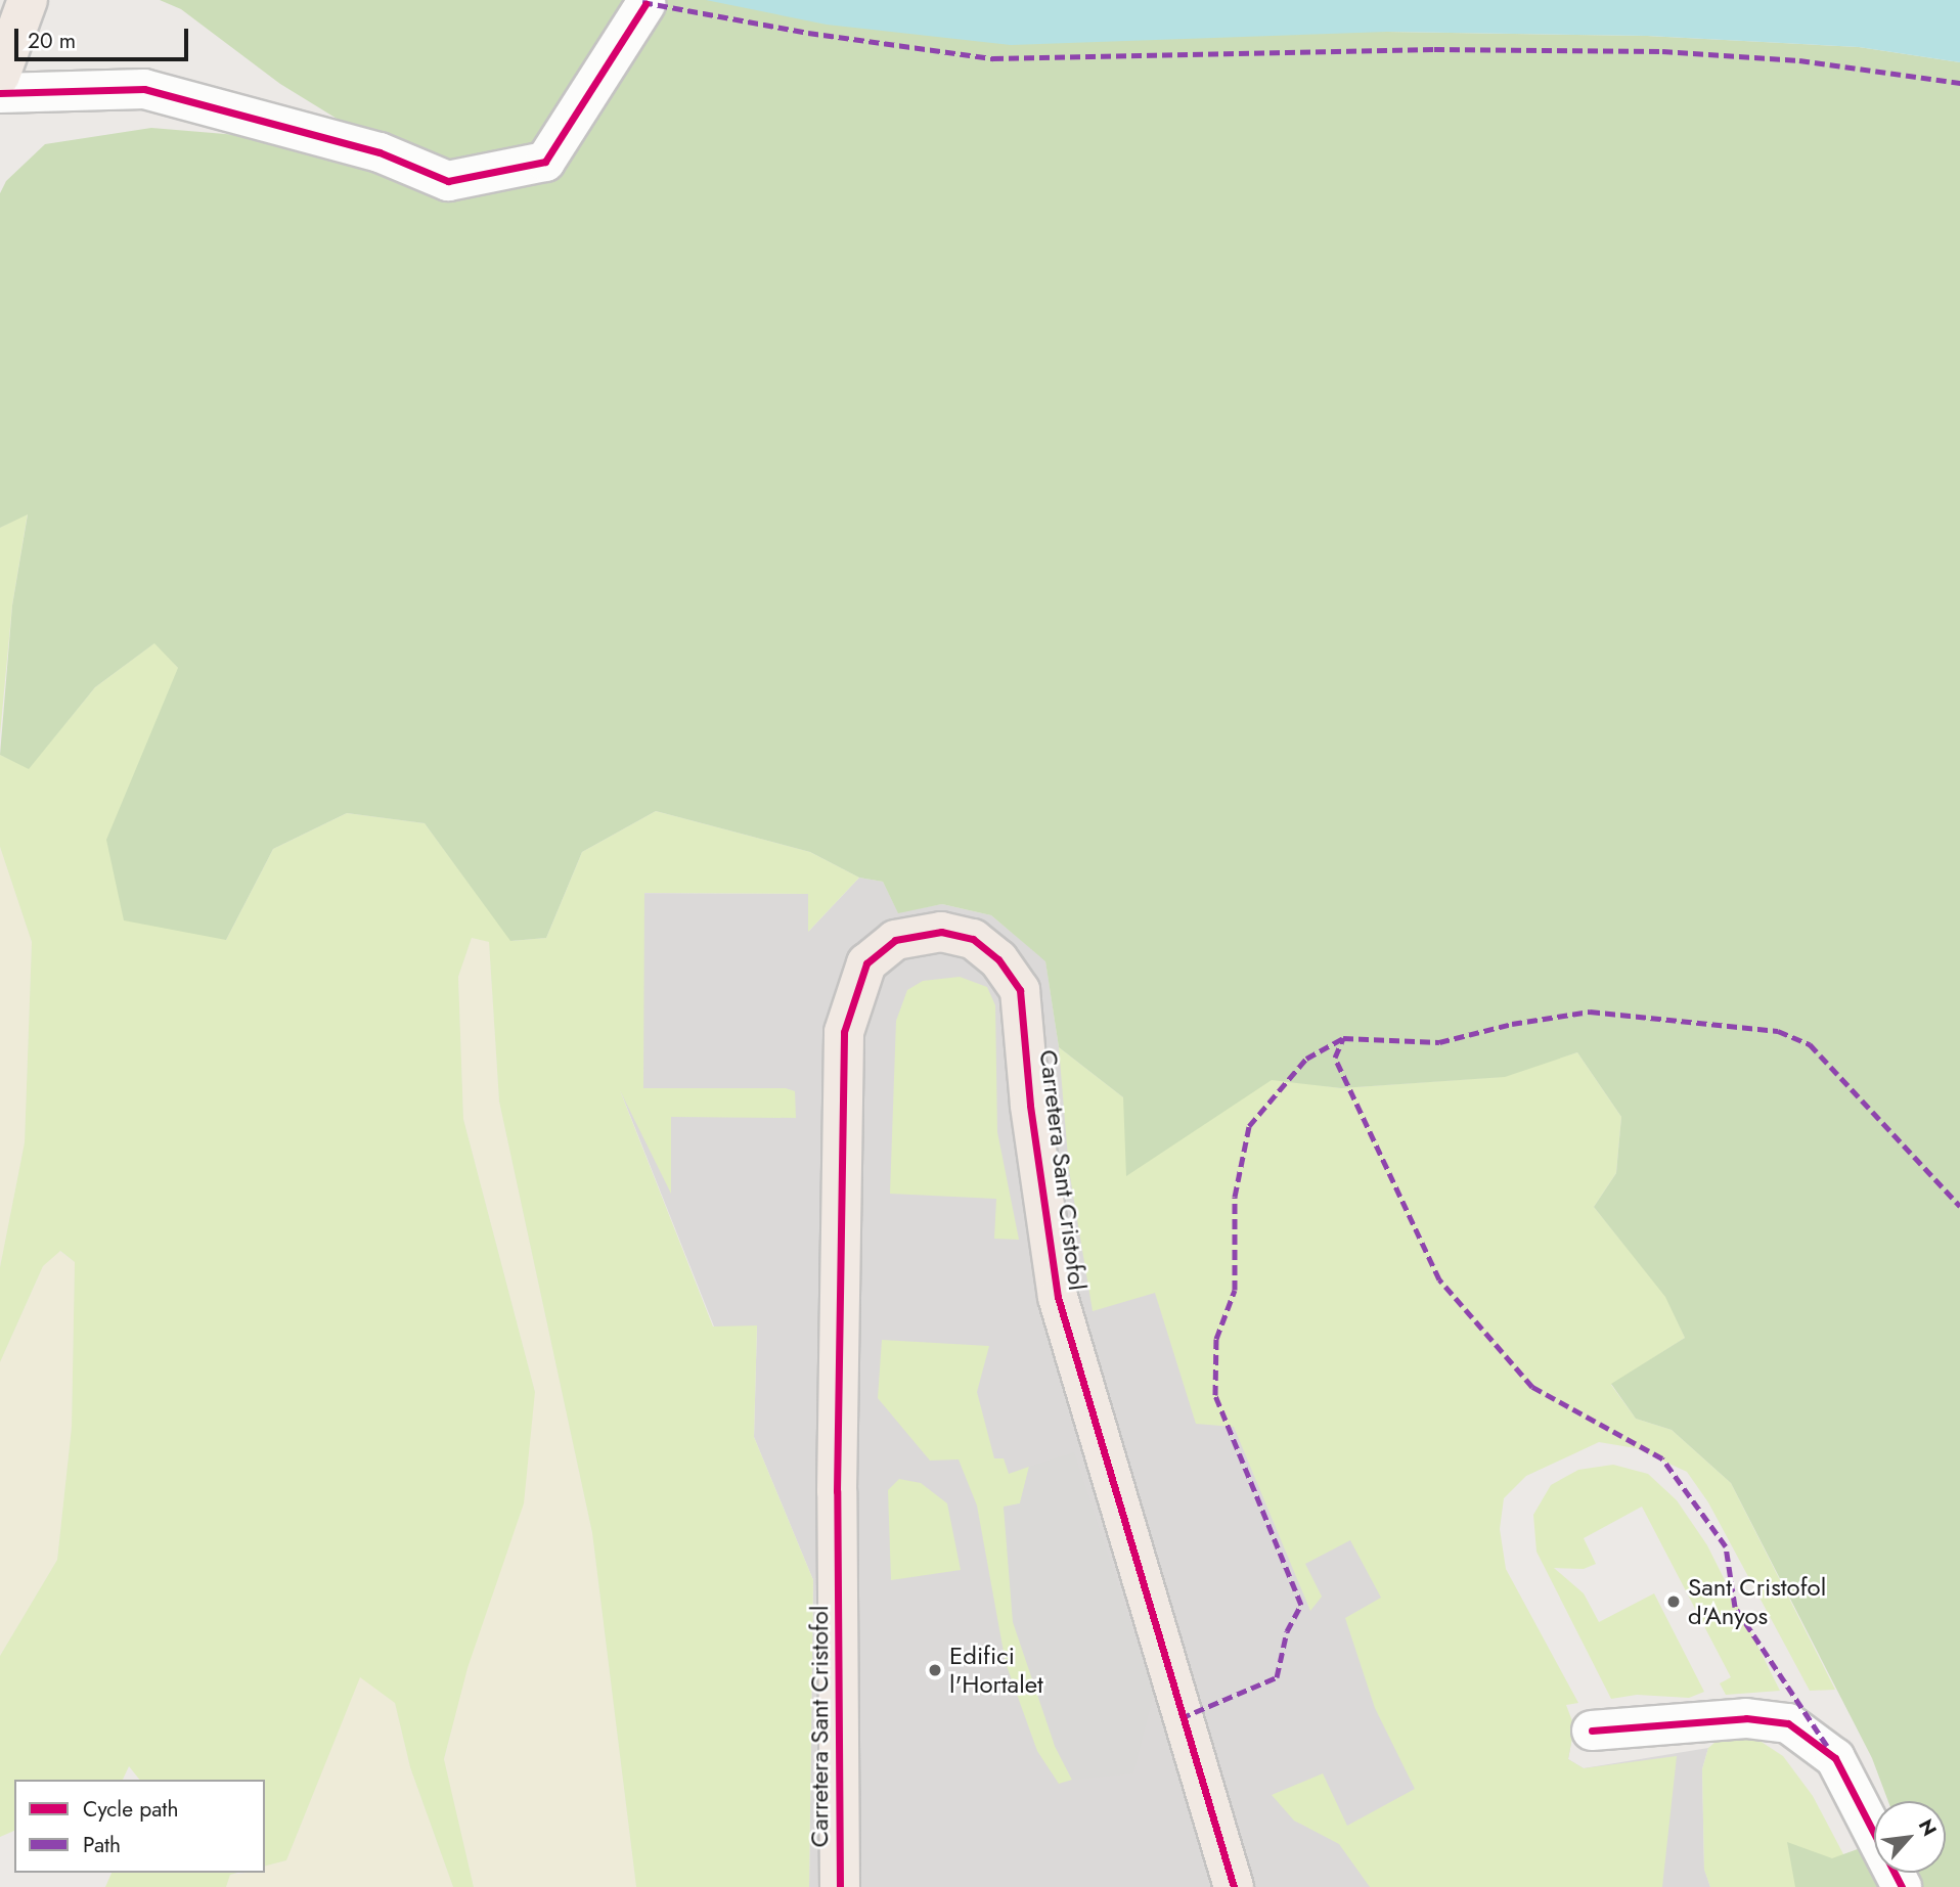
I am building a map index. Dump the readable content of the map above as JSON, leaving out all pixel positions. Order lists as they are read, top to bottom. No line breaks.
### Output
{"streets":{"main road":["Carretera Sant Cristofol"]},"places":["Sant Cristofol d'Anyos","Edifici l'Hortalet"],"legend":["Cycle path","Path"],"scale_bar":"20 m","north":"top right"}
